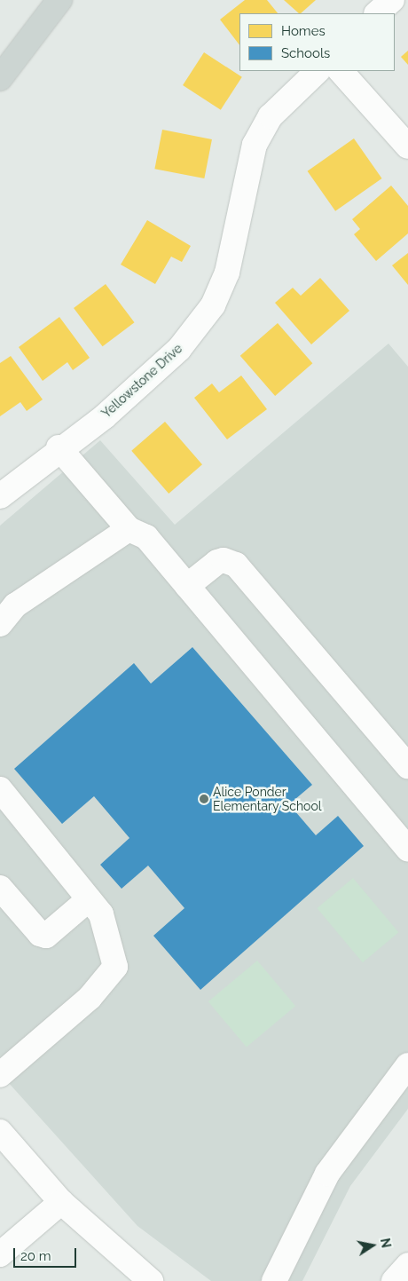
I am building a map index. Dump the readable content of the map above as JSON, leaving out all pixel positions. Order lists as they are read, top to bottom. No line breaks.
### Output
{"streets":{"street":["Yellowstone Drive"]},"places":["Alice Ponder Elementary School"],"legend":["Homes","Schools"],"scale_bar":"20 m","north":"right"}
